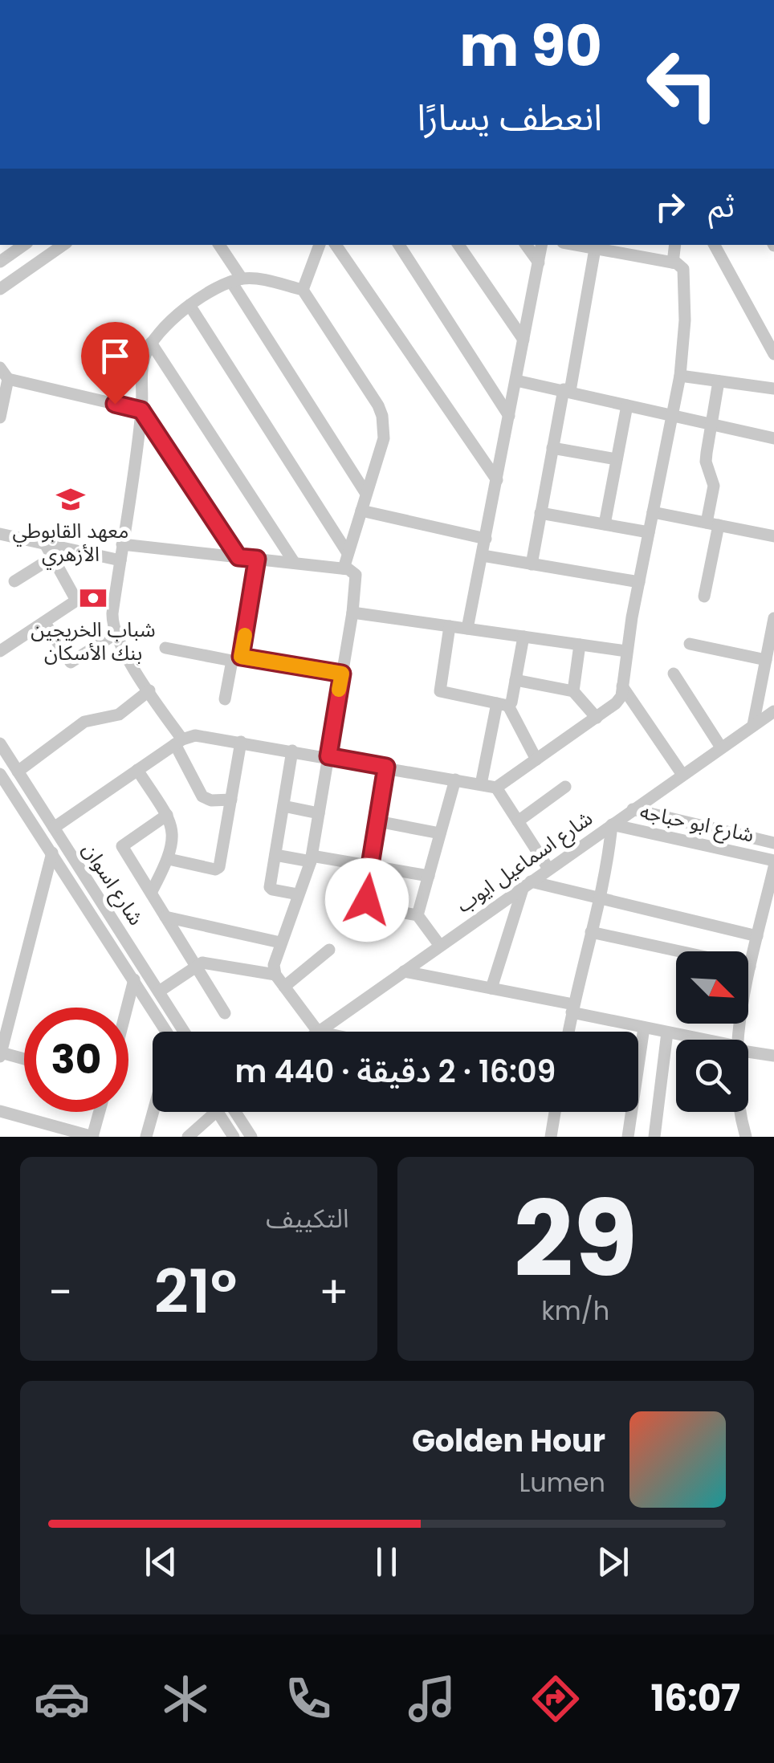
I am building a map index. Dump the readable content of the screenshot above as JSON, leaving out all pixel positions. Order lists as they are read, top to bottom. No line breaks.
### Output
{"streets":{"street":["شارع ابو حباجه","شارع اسماعيل ايوب","شارع اسوان"]},"crossings":[["شارع ابو حباجه","شارع اسماعيل ايوب"]],"places":{"school or university":["معهد القابوطي الأزهري"],"bank":["شباب الخريجين بنك الأسكان"]},"north":"bottom right","page":{"turn":["90 m","انعطف يسارًا"],"then":"ثم","limit":"30","trip":"16:09 · 2 دقيقة · 440 m","tile":[["29","km/h"],"التكييف"],"heat":["−","21°","+"],"song":["Golden Hour","Lumen"],"tabs":"16:07"}}
